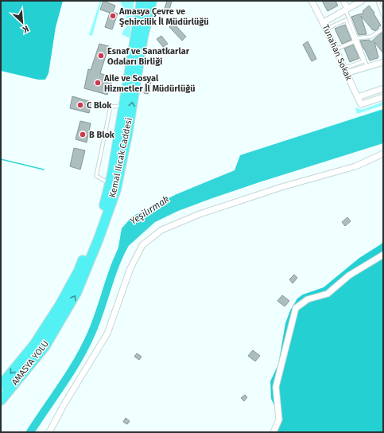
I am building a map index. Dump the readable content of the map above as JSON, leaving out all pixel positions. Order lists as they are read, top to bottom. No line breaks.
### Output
{"streets":{"highway":["Kemal Ilıcak Caddesi","AMASYA YOLU"],"street":["Tunahan Sokak"]},"crossings":[["Kemal Ilıcak Caddesi","AMASYA YOLU"]],"water":["Yeşilırmak"],"places":["Amasya Çevre ve Şehircilik İl Müdürlüğü","Esnaf ve Sanatkarlar Odaları Birliği","Aile ve Sosyal Hizmetler İl Müdürlüğü","C Blok","B Blok"],"north":"bottom right"}
